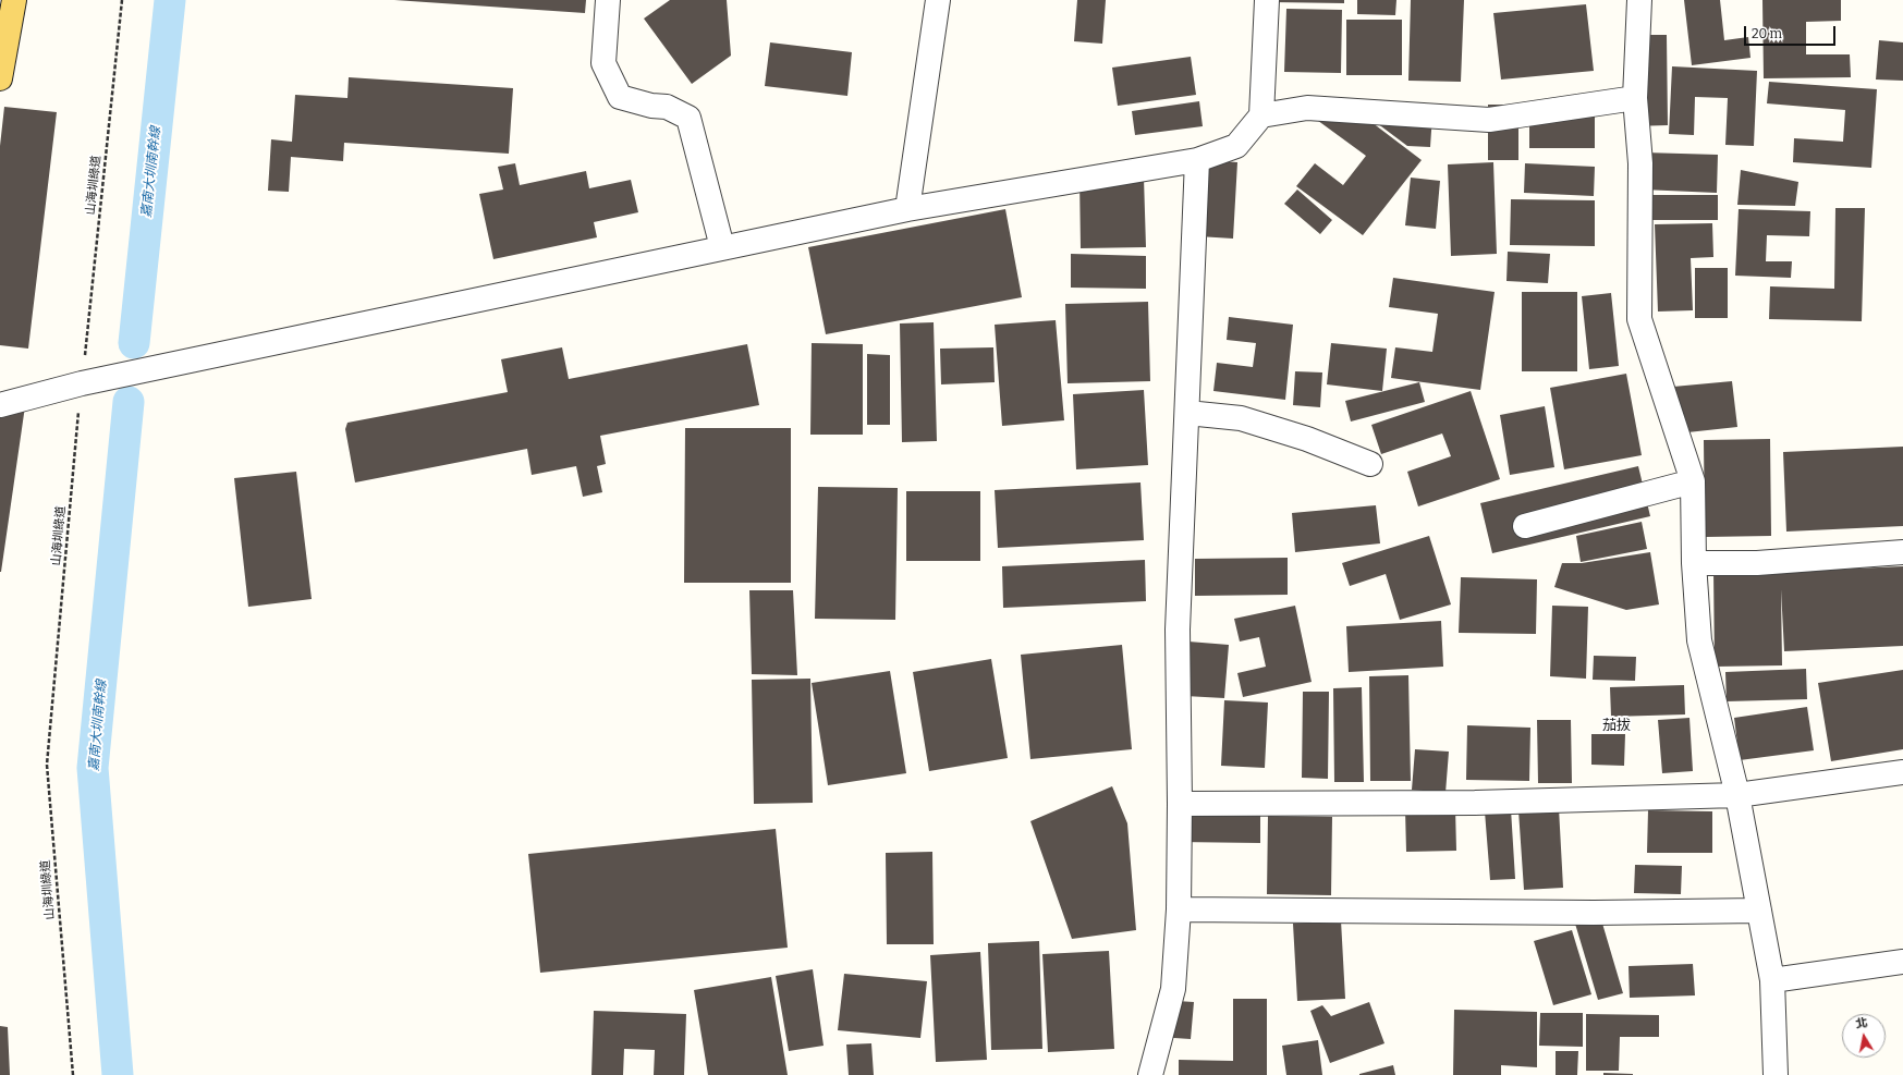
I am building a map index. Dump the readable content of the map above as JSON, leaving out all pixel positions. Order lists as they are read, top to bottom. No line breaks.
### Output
{"streets":{"path":["山海圳綠道"]},"districts":["茄拔"],"water":["嘉南大圳南幹線"],"scale_bar":"20 m","north":"top"}
